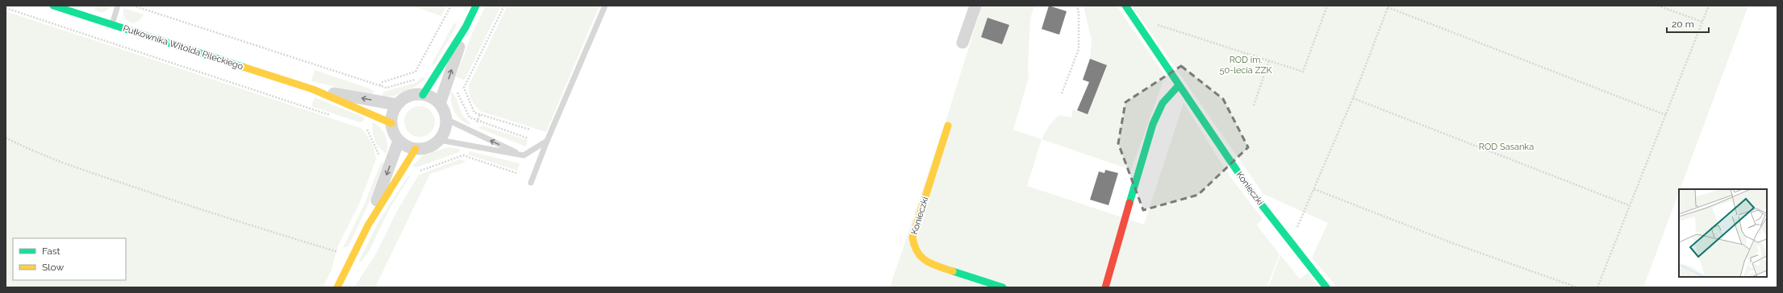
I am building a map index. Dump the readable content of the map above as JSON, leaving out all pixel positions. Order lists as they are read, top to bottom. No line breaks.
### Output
{"streets":{"street":["Pułkownika Witolda Pileckiego","Konieczki"]},"parks":["ROD im. 50-lecia ZZK","ROD Sasanka"],"legend":["Fast","Slow"],"scale_bar":"20 m"}
